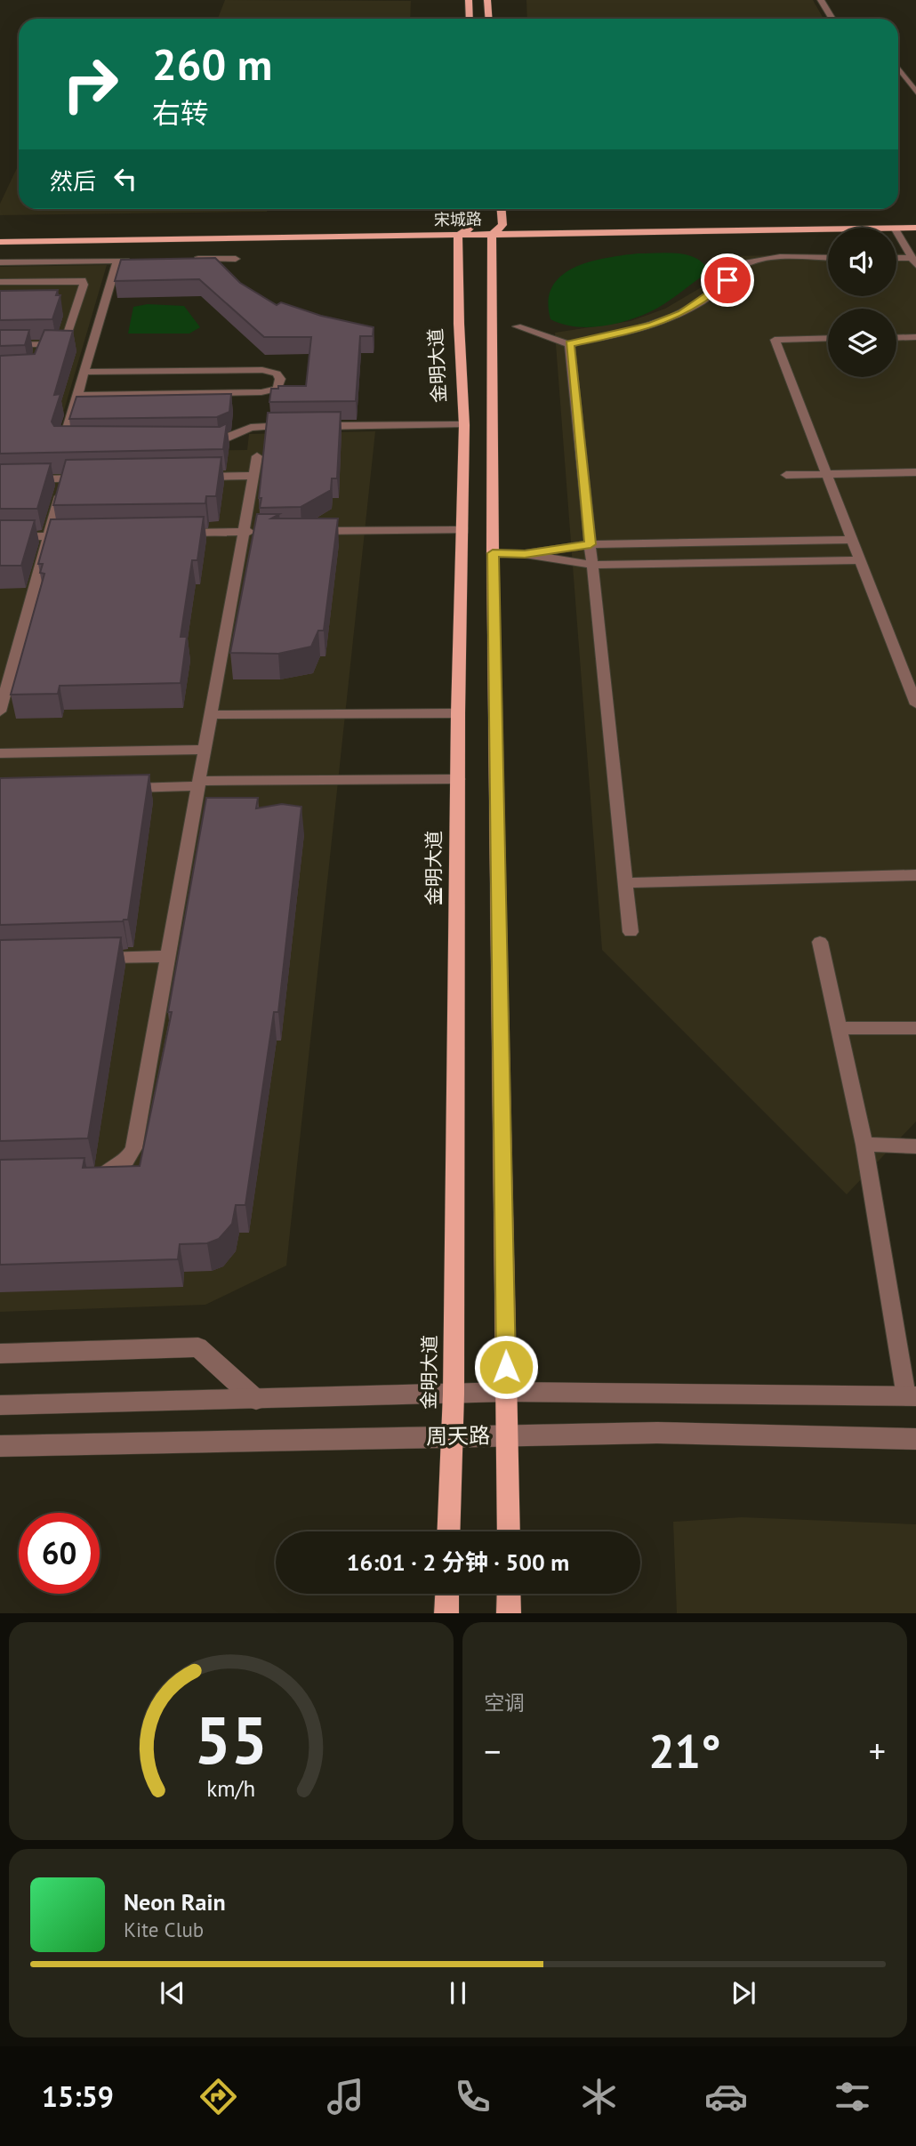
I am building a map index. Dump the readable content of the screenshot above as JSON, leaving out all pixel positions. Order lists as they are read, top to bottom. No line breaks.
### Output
{"streets":{"main road":["宋城路","金明大道"],"street":["周天路"]},"crossings":[["宋城路","金明大道"],["金明大道","周天路"]],"page":{"turn":["260 m","右转"],"then":"然后","limit":"60","trip":"16:01 · 2 分钟 · 500 m","tile":"空调","heat":["−","21°","+"],"song":["Neon Rain","Kite Club"],"tabs":"15:59","gauge":["55","km/h"]}}
